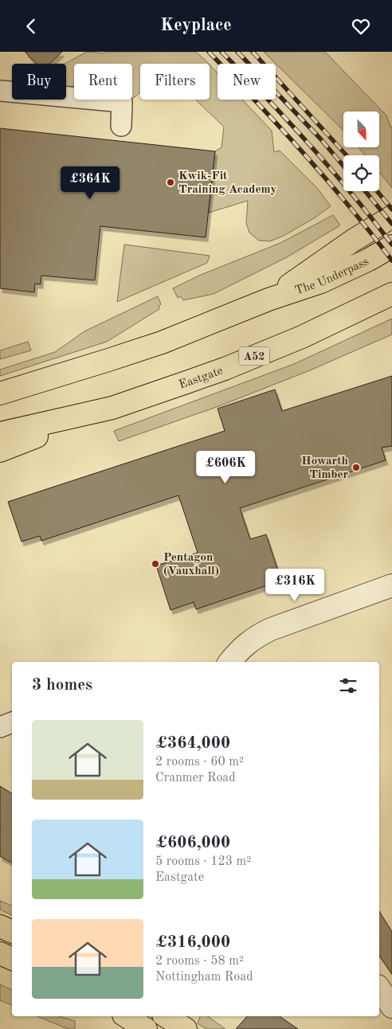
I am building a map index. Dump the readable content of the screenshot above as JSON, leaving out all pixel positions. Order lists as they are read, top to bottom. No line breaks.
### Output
{"streets":{"main road":["The Underpass","A52","Eastgate"]},"places":["Kwik-Fit Training Academy","Howarth Timber","Pentagon (Vauxhall)"],"north":"bottom","page":{"header":"Keyplace","chip":["Buy","Rent","Filters","New"],"price":["£364K","£606K","£316K"],"heading":"3 homes","list":[{"name":"£364,000","note":"2 rooms · 60 m² · Cranmer Road"},{"name":"£606,000","note":"5 rooms · 123 m² · Eastgate"},{"name":"£316,000","note":"2 rooms · 58 m² · Nottingham Road"}]}}
